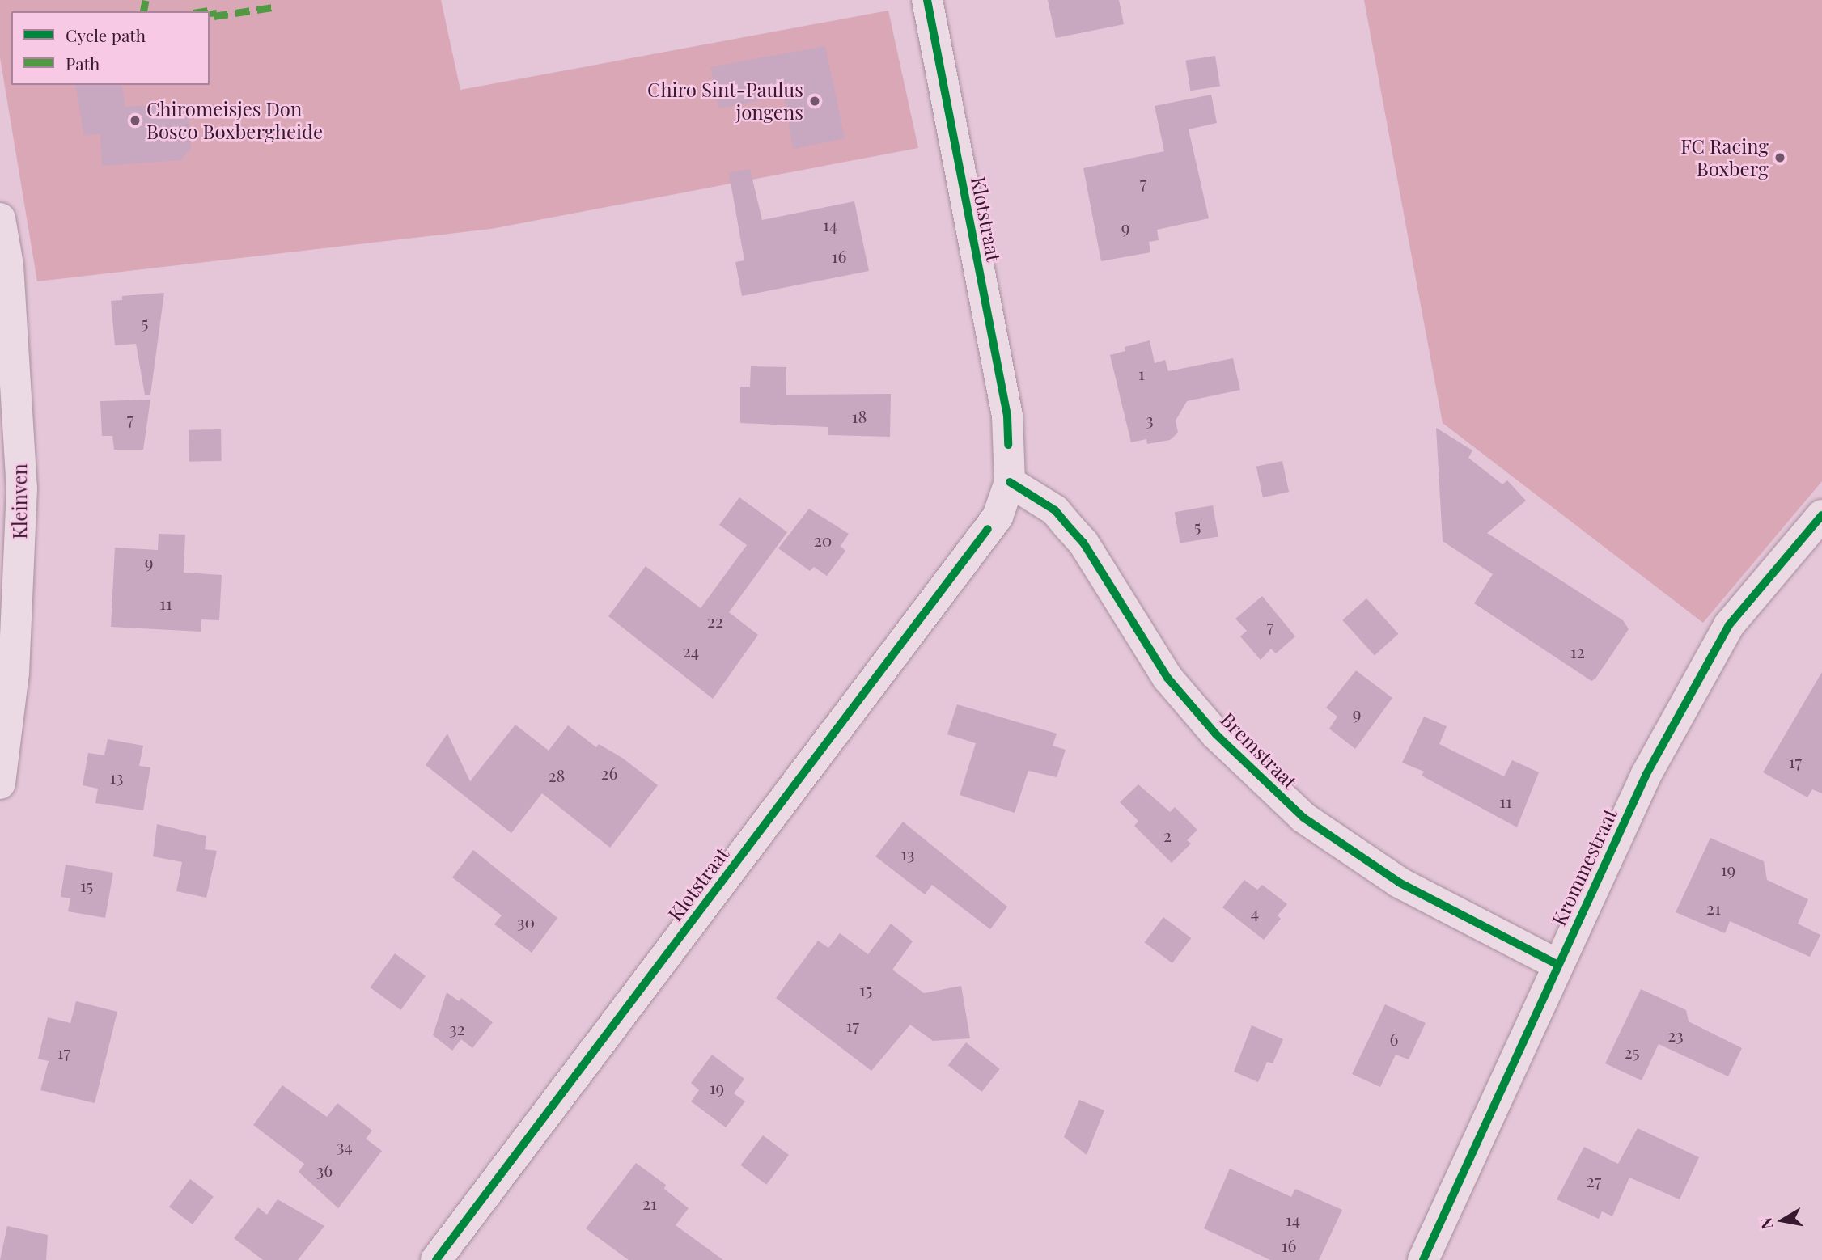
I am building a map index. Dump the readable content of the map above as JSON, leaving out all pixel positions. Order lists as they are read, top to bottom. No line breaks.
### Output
{"streets":{"street":["Klotstraat","Kleinven","Bremstraat","Krommestraat"]},"crossings":[["Klotstraat","Bremstraat"],["Bremstraat","Krommestraat"]],"places":["Chiro Sint-Paulus jongens","Chiromeisjes Don Bosco Boxbergheide","FC Racing Boxberg"],"house_numbers":["7","14","9","16","5","1","18","7","3","5","20","9","11","22","7","24","12","9","17","26","28","13","11","2","13","19","15","21","4","30","15","17","32","23","6","17","25","19","34","36","27","21","14","16"],"legend":["Cycle path","Path"],"north":"left"}
